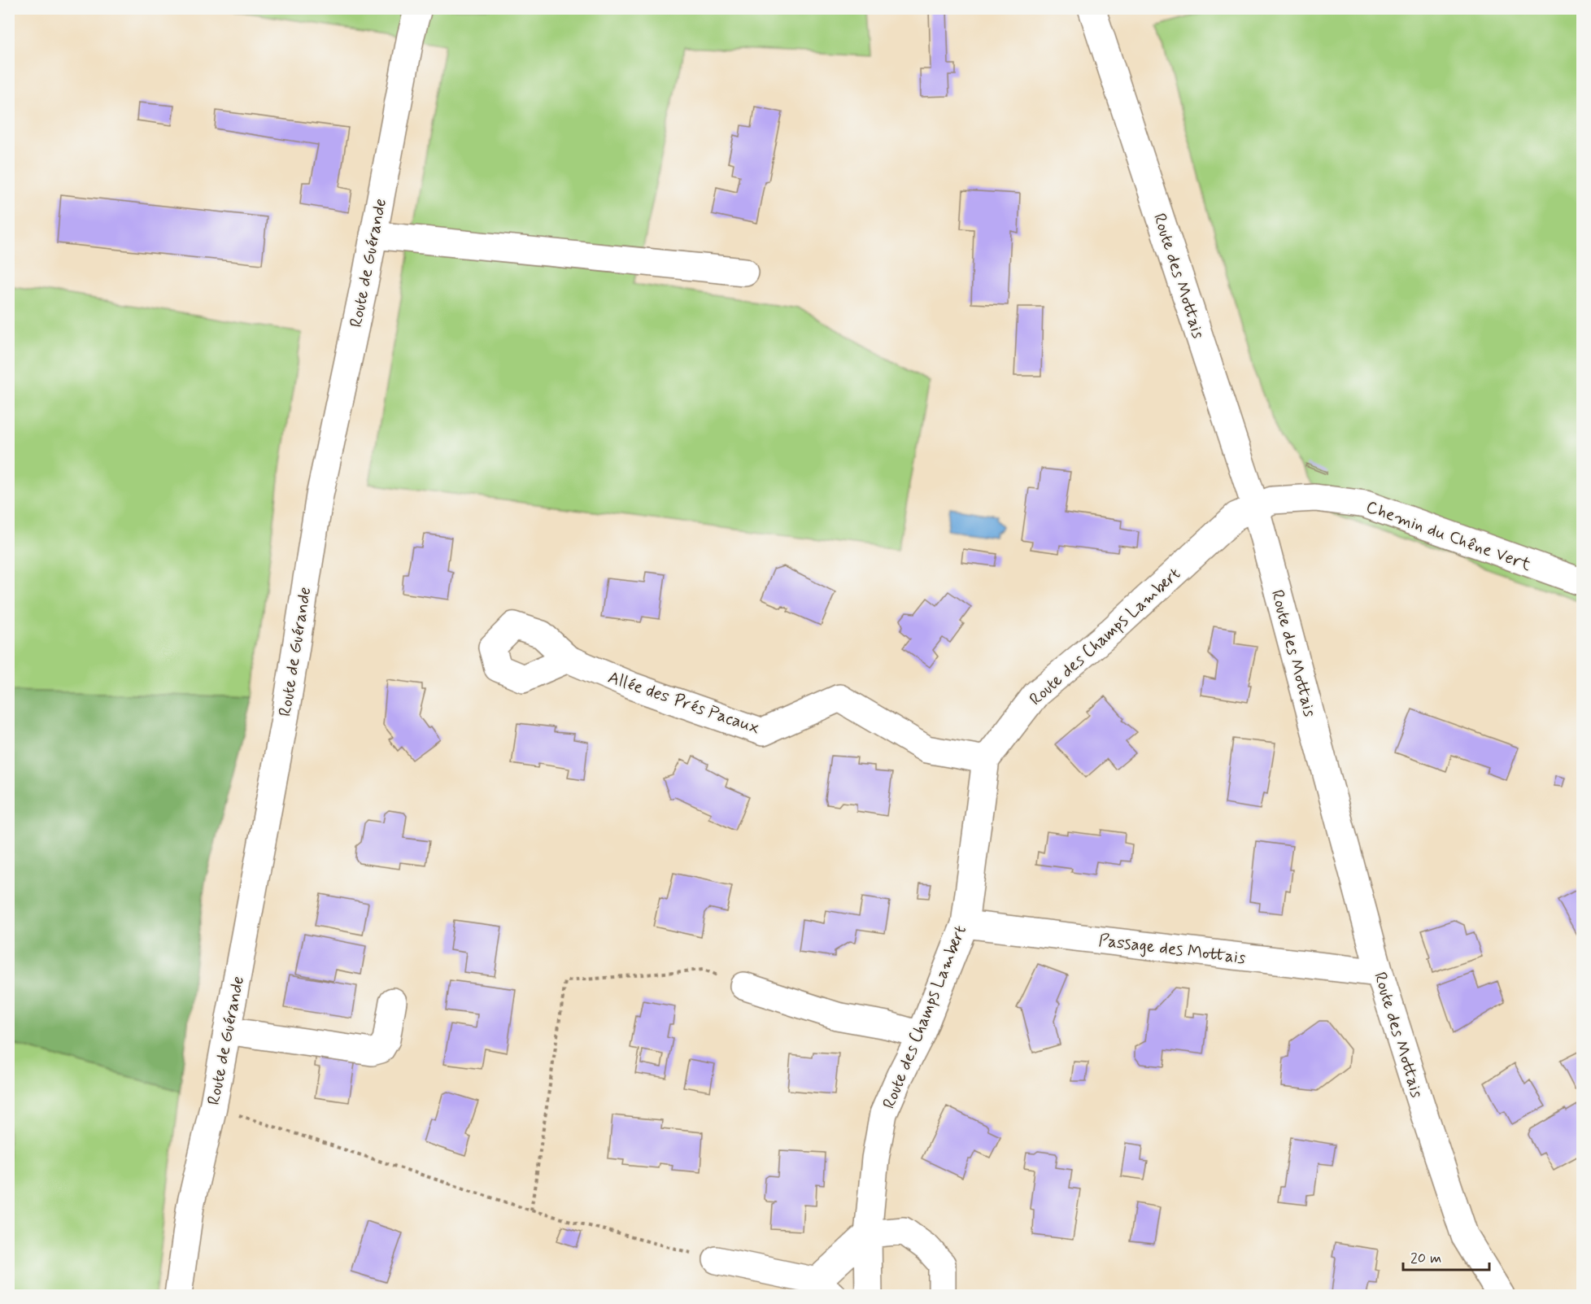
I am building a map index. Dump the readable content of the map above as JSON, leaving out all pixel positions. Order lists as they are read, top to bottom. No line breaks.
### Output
{"streets":{"street":["Route de Guérande","Route des Mottais","Chemin du Chêne Vert","Route des Champs Lambert","Allée des Prés Pacaux","Passage des Mottais"]},"crossings":[["Route des Mottais","Chemin du Chêne Vert"],["Route des Mottais","Route des Champs Lambert"],["Route des Mottais","Passage des Mottais"],["Chemin du Chêne Vert","Route des Champs Lambert"],["Route des Champs Lambert","Allée des Prés Pacaux"],["Route des Champs Lambert","Passage des Mottais"]],"scale_bar":"20 m"}
